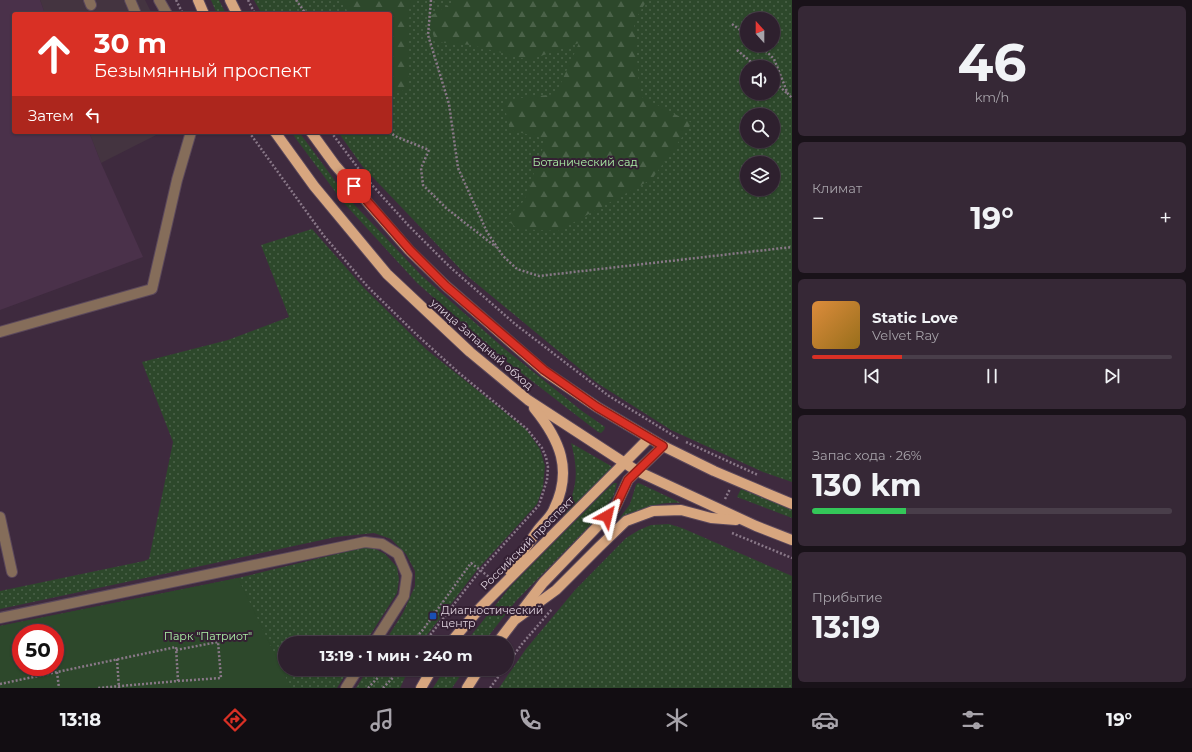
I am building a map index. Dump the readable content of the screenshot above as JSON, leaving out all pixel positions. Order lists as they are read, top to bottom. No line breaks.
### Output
{"streets":{"main road":["улица Западный обход","Российский проспект"]},"crossings":[["улица Западный обход","Российский проспект"]],"parks":["Ботанический сад","Парк \"Патриот\""],"places":{"transit":["Диагностический центр"]},"north":"top","page":{"tile":[["46","km/h"],"Климат",["Запас хода · 26%","130 km"],["Прибытие","13:19"]],"turn":["30 m","Безымянный проспект"],"then":"Затем","heat":["−","19°","+"],"song":["Static Love","Velvet Ray"],"limit":"50","trip":"13:19 · 1 мин · 240 m","tabs":["13:18","19°"]}}
